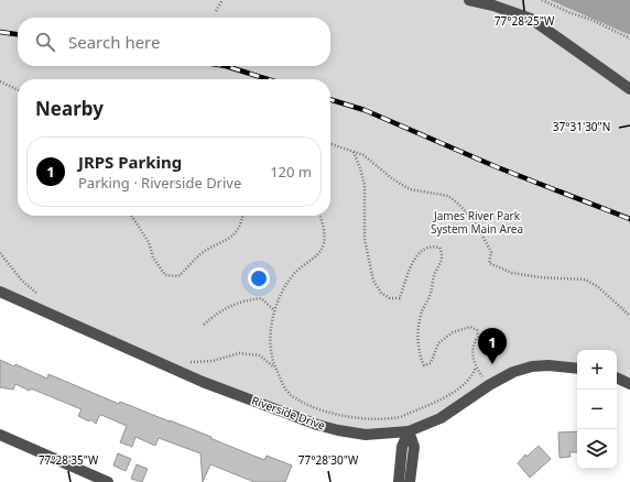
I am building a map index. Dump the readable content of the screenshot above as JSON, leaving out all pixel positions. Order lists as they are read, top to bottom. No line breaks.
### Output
{"streets":{"street":["Riverside Drive"]},"parks":["James River Park System Main Area"],"page":{"search":"Search here","heading":"Nearby","list":[{"mark":"1","name":"JRPS Parking","note":"Parking · Riverside Drive","value":"120 m"}],"pins":"1","map_buttons":["+","−"]},"coordinates":["77°28'25\"W","37°31'30\"N","77°28'35\"W","77°28'30\"W"]}
